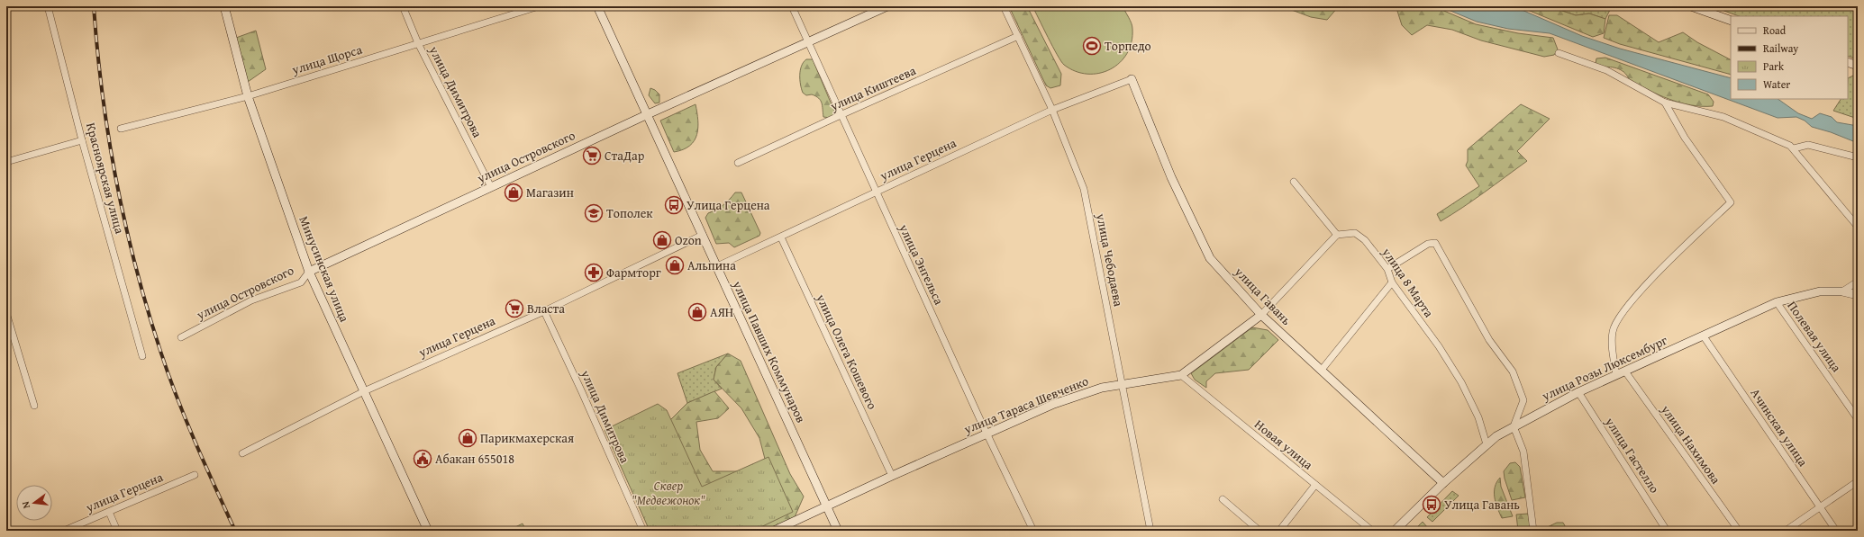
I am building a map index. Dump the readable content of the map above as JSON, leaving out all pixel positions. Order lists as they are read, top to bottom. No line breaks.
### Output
{"streets":{"street":["улица Щорса","улица Киштеева","улица Димитрова","улица Островского","улица Герцена","Красноярская улица","улица Чебодаева","улица Энгельса","Минусинская улица","улица 8 Марта","улица Гавань","Полевая улица","улица Павших Коммунаров","улица Олега Кошевого","улица Розы Люксембург","улица Тараса Шевченко","Ачинская улица","Новая улица","улица Нахимова","улица Гастелло"]},"crossings":[["улица Щорса","улица Димитрова"],["улица Щорса","Минусинская улица"],["улица Киштеева","улица Чебодаева"],["улица Киштеева","улица Энгельса"],["улица Димитрова","улица Островского"],["улица Димитрова","улица Герцена"],["улица Островского","улица Энгельса"],["улица Островского","Минусинская улица"],["улица Островского","улица Павших Коммунаров"],["улица Герцена","улица Чебодаева"],["улица Герцена","улица Энгельса"],["улица Герцена","Минусинская улица"],["улица Герцена","улица Гавань"],["улица Герцена","улица Павших Коммунаров"],["улица Герцена","улица Олега Кошевого"],["улица Чебодаева","улица Тараса Шевченко"],["улица Энгельса","улица Тараса Шевченко"],["улица 8 Марта","улица Розы Люксембург"],["улица 8 Марта","улица Тараса Шевченко"],["улица Гавань","улица Розы Люксембург"],["улица Гавань","улица Тараса Шевченко"],["Полевая улица","улица Розы Люксембург"],["улица Павших Коммунаров","улица Тараса Шевченко"],["улица Олега Кошевого","улица Тараса Шевченко"],["улица Розы Люксембург","Ачинская улица"],["улица Розы Люксембург","улица Нахимова"],["улица Розы Люксембург","улица Гастелло"],["улица Тараса Шевченко","Новая улица"]],"parks":["Сквер \"Медвежонок\""],"places":{"sports":["Торпедо"],"supermarket":["СтаДар","Власта"],"shop":["Магазин","Ozon","Альпина","АЯН","Парикмахерская"],"bus stop":["Улица Герцена","Улица Гавань"],"school or university":["Тополек"],"pharmacy":["Фармторг"],"public building":["Абакан 655018"]},"legend":["Road","Railway","Park","Water"],"north":"left"}
